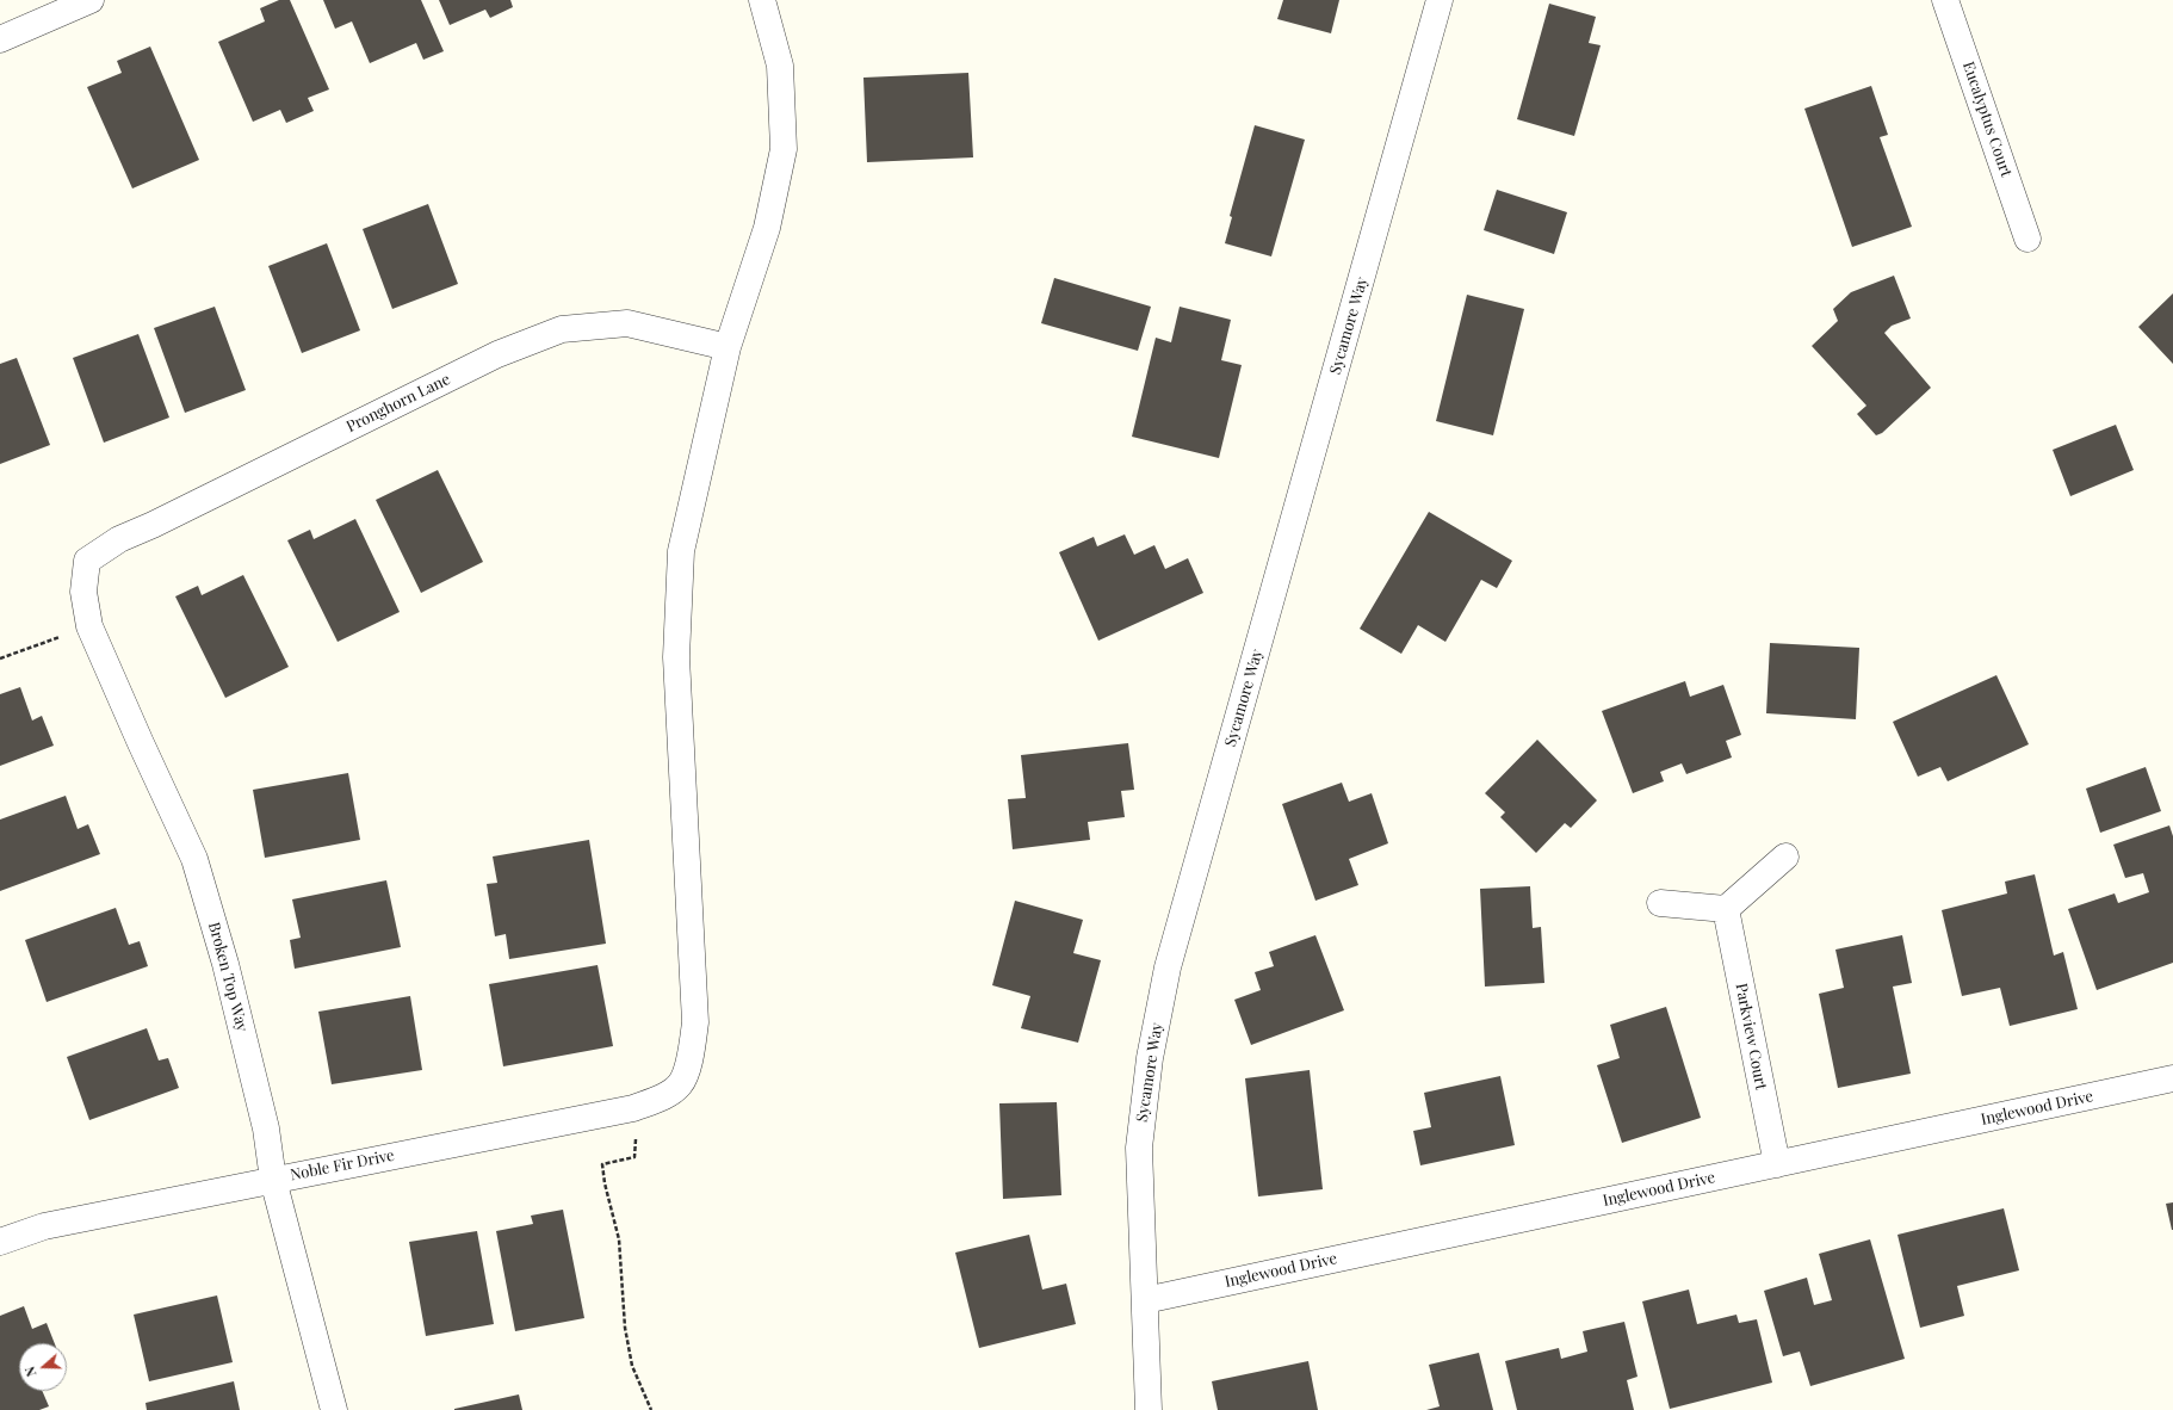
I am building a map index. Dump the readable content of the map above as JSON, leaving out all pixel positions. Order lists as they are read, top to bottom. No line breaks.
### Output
{"streets":{"street":["Eucalyptus Court","Sycamore Way","Pronghorn Lane","Broken Top Way","Parkview Court","Inglewood Drive","Noble Fir Drive"]},"crossings":[["Sycamore Way","Inglewood Drive"],["Pronghorn Lane","Broken Top Way"],["Pronghorn Lane","Noble Fir Drive"],["Broken Top Way","Noble Fir Drive"],["Parkview Court","Inglewood Drive"]],"north":"left"}
